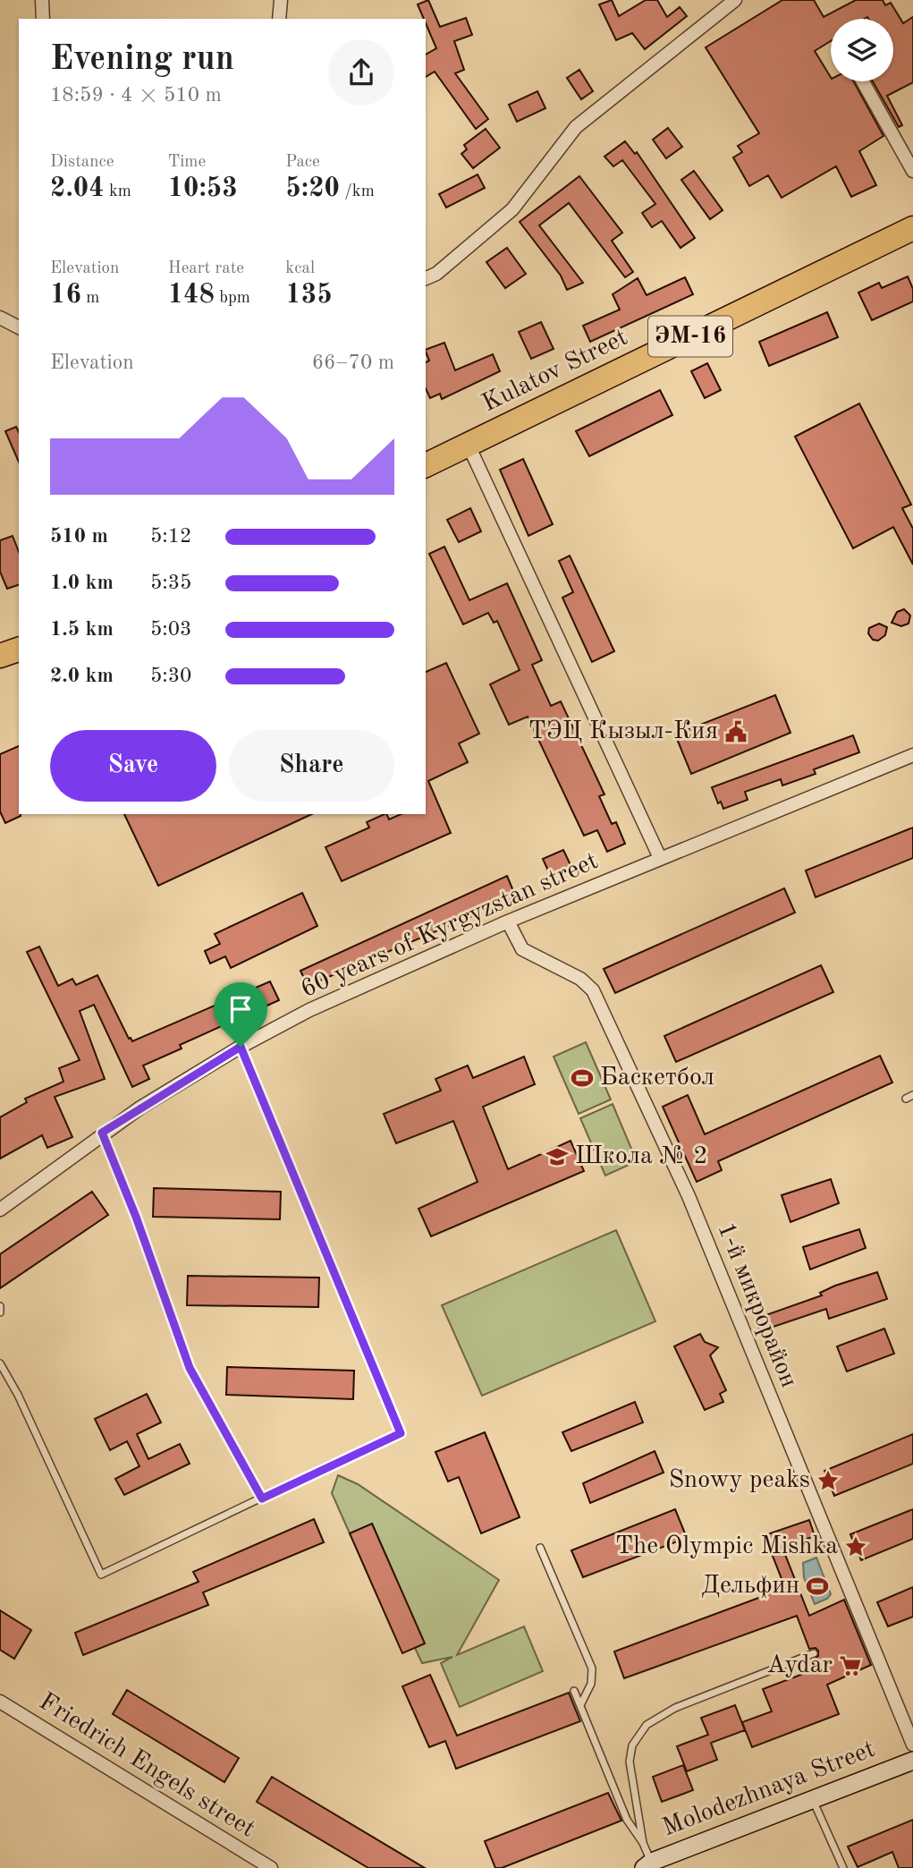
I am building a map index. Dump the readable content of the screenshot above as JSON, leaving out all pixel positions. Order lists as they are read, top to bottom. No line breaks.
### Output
{"streets":{"highway":["ЭМ-16","Kulatov Street"],"main road":["Molodezhnaya Street"],"street":["60 years of Kyrgyzstan street","1-й микрорайон","Friedrich Engels street"]},"crossings":[["60 years of Kyrgyzstan street","1-й микрорайон"]],"places":{"public building":["ТЭЦ Кызыл-Кия"],"sports":["Баскетбол","Дельфин"],"school or university":["Школа № 2"],"place":["Snowy peaks","The Olympic Mishka"],"supermarket":["Aydar"]},"page":{"heading":["Evening run","18:59 · 4 × 510 m"],"stats":[["Distance","2.04 km"],["Time","10:53"],["Pace","5:20 /km"],["Elevation","16 m"],["Heart rate","148 bpm"],["kcal","135"]],"chart":["Elevation","66–70 m"],"list":[{"name":"510 m","note":"5:12"},{"name":"1.0 km","note":"5:35"},{"name":"1.5 km","note":"5:03"},{"name":"2.0 km","note":"5:30"}],"buttons":["Save","Share"]}}
